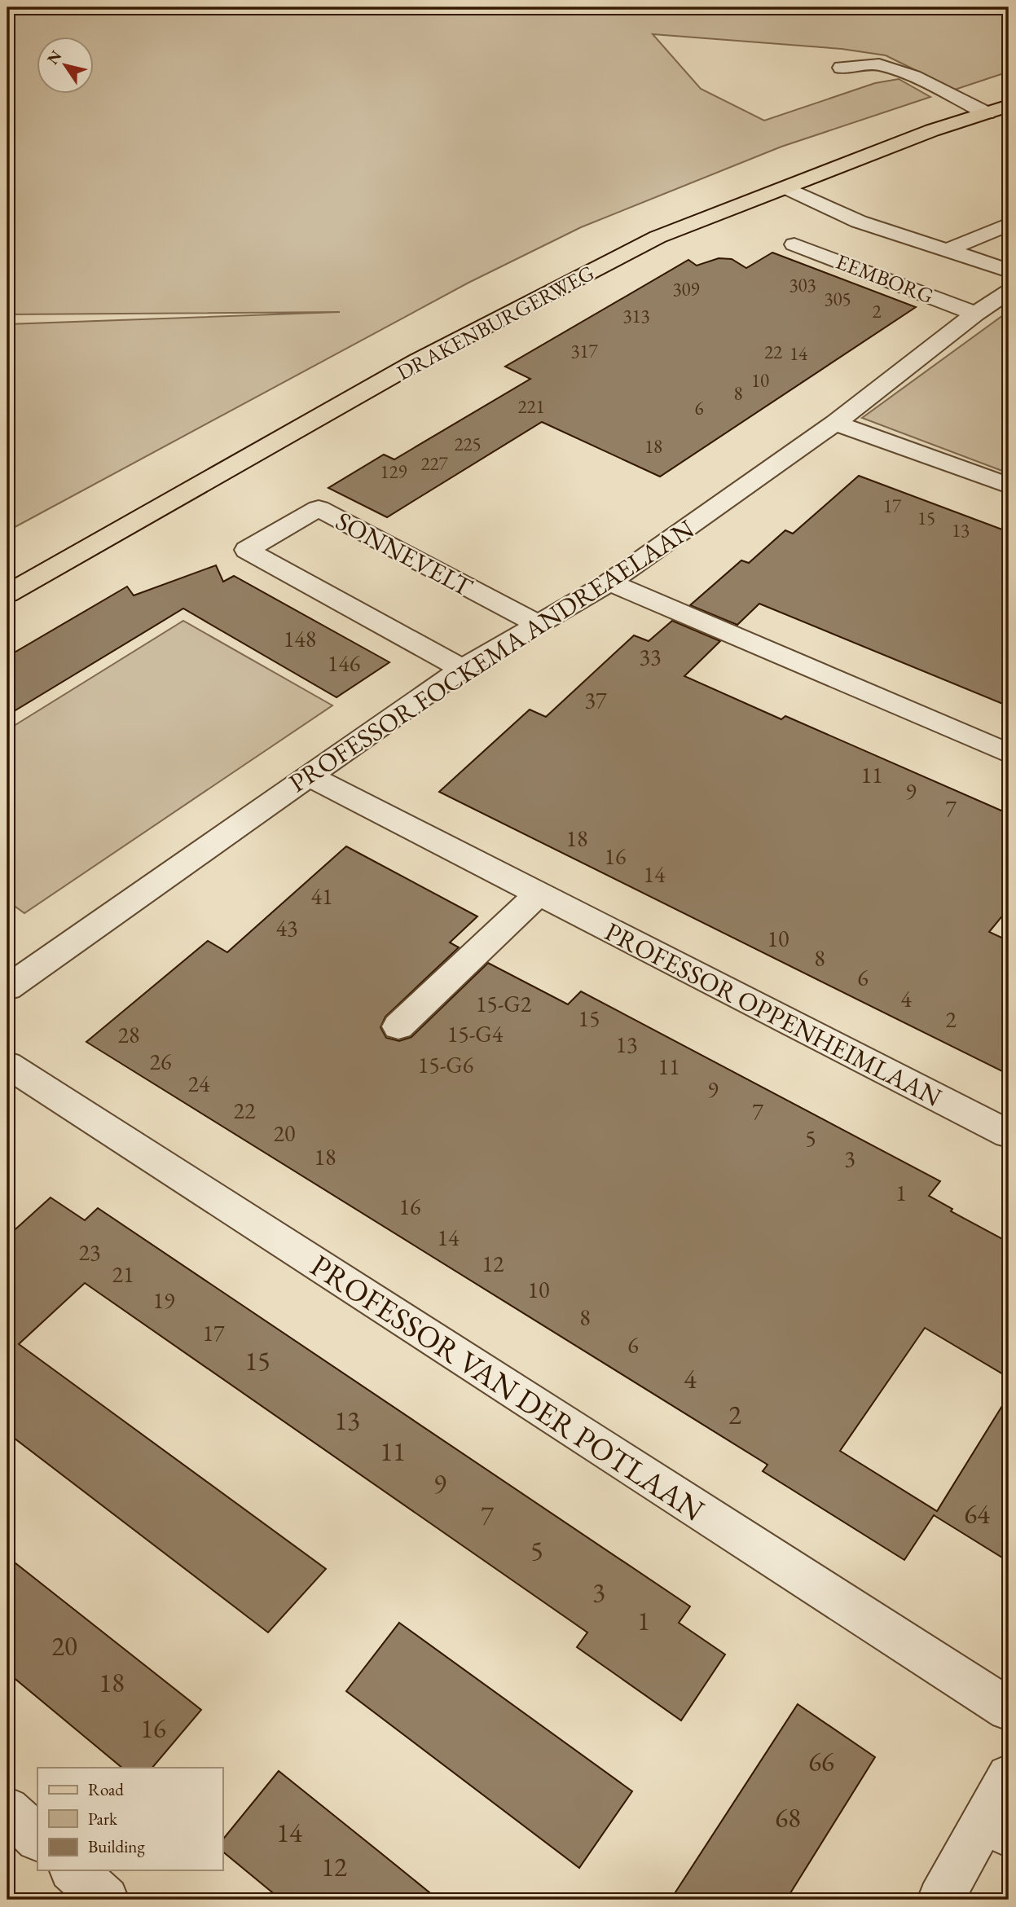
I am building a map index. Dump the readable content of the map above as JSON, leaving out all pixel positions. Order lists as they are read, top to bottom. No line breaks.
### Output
{"streets":{"main road":["DRAKENBURGERWEG"],"street":["EEMBORG","SONNEVELT","PROFESSOR FOCKEMA ANDREAELAAN","PROFESSOR OPPENHEIMLAAN","PROFESSOR VAN DER POTLAAN"]},"crossings":[["EEMBORG","PROFESSOR FOCKEMA ANDREAELAAN"],["SONNEVELT","PROFESSOR FOCKEMA ANDREAELAAN"],["PROFESSOR FOCKEMA ANDREAELAAN","PROFESSOR OPPENHEIMLAAN"]],"house_numbers":["303","309","305","2","313","317","22","14","10","8","221","6","225","18","227","129","17","15","13","148","33","146","37","11","9","7","18","16","14","41","43","10","8","6","4","15-G2","15","2","15-G4","28","13","26","15-G6","11","24","9","22","7","20","5","18","3","1","16","14","23","12","21","10","19","8","17","6","15","4","2","13","11","9","64","7","5","3","1","20","18","16","66","68","14","12"],"legend":["Road","Park","Building"],"north":"top left"}
